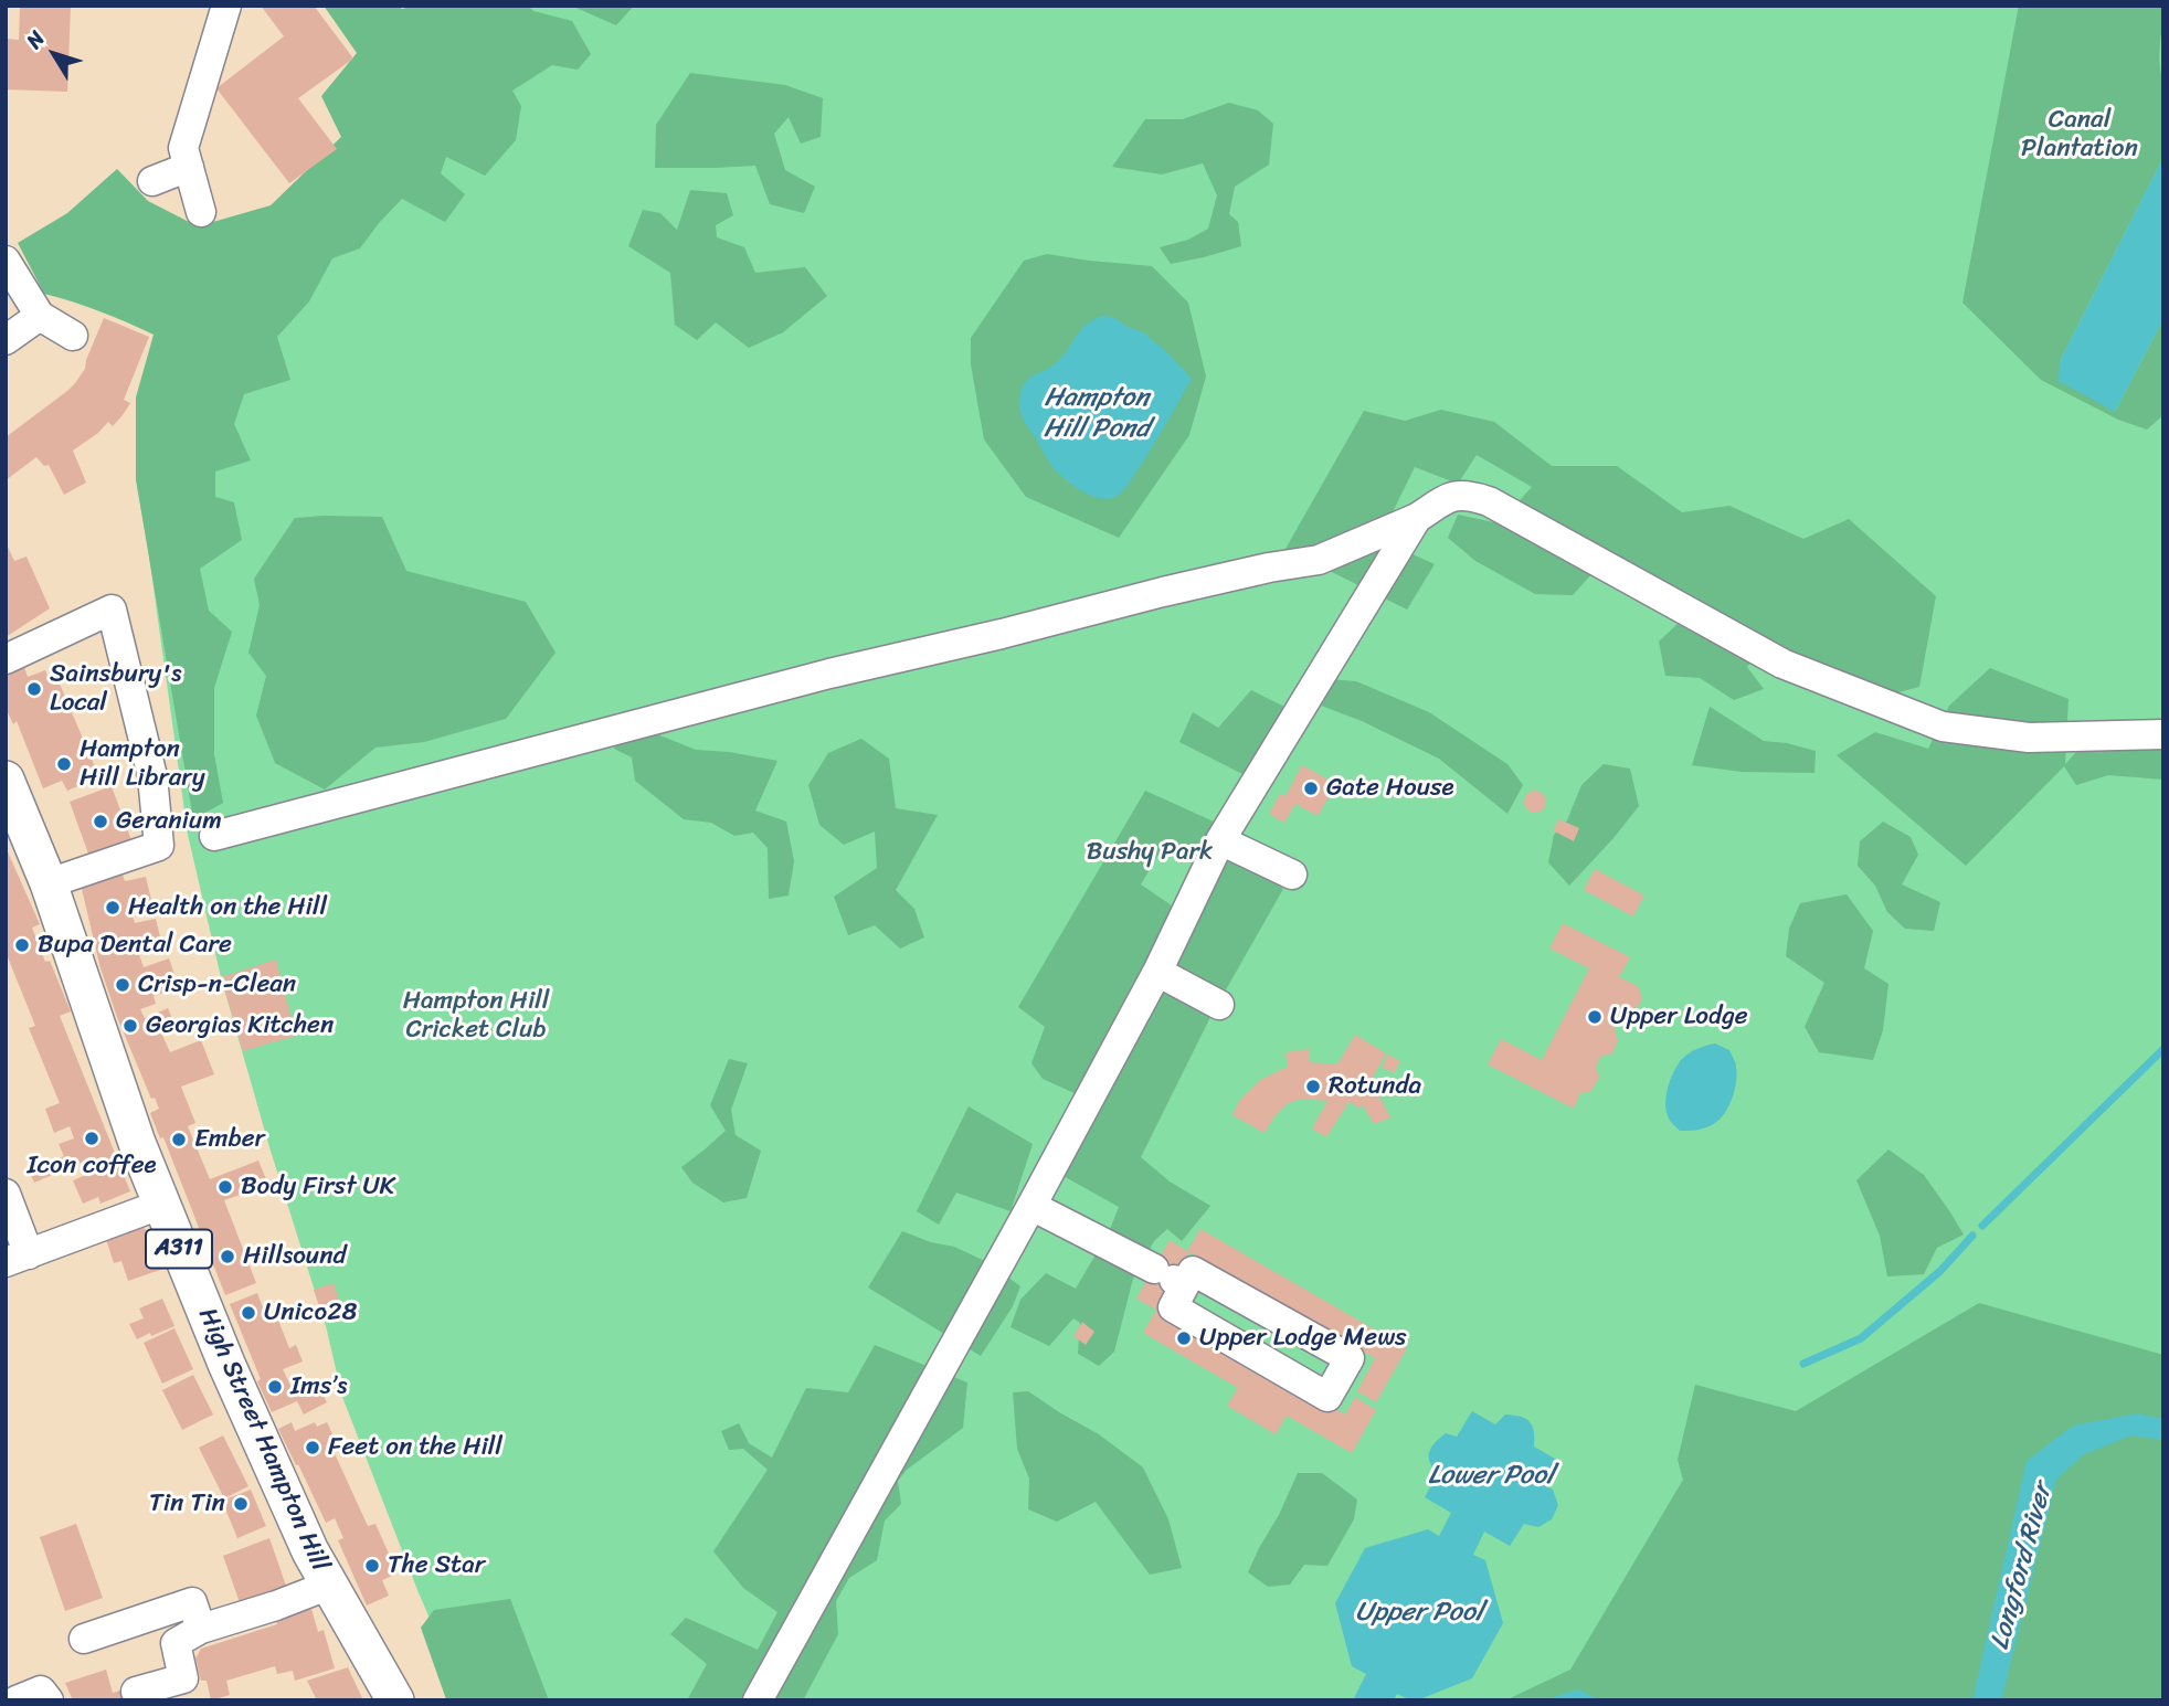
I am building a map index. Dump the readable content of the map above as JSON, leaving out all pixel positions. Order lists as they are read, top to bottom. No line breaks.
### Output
{"streets":{"main road":["A311","High Street Hampton Hill"]},"water":["Hampton Hill Pond","Lower Pool","Longford River","Upper Pool"],"parks":["Canal Plantation","Bushy Park","Hampton Hill Cricket Club"],"places":["Sainsbury's Local","Hampton Hill Library","Gate House","Geranium","Health on the Hill","Bupa Dental Care","Crisp-n-Clean","Upper Lodge","Georgias Kitchen","Rotunda","Icon coffee","Ember","Body First UK","Hillsound","Unico28","Upper Lodge Mews","Ims’s","Feet on the Hill","Tin Tin","The Star"],"north":"top left"}
